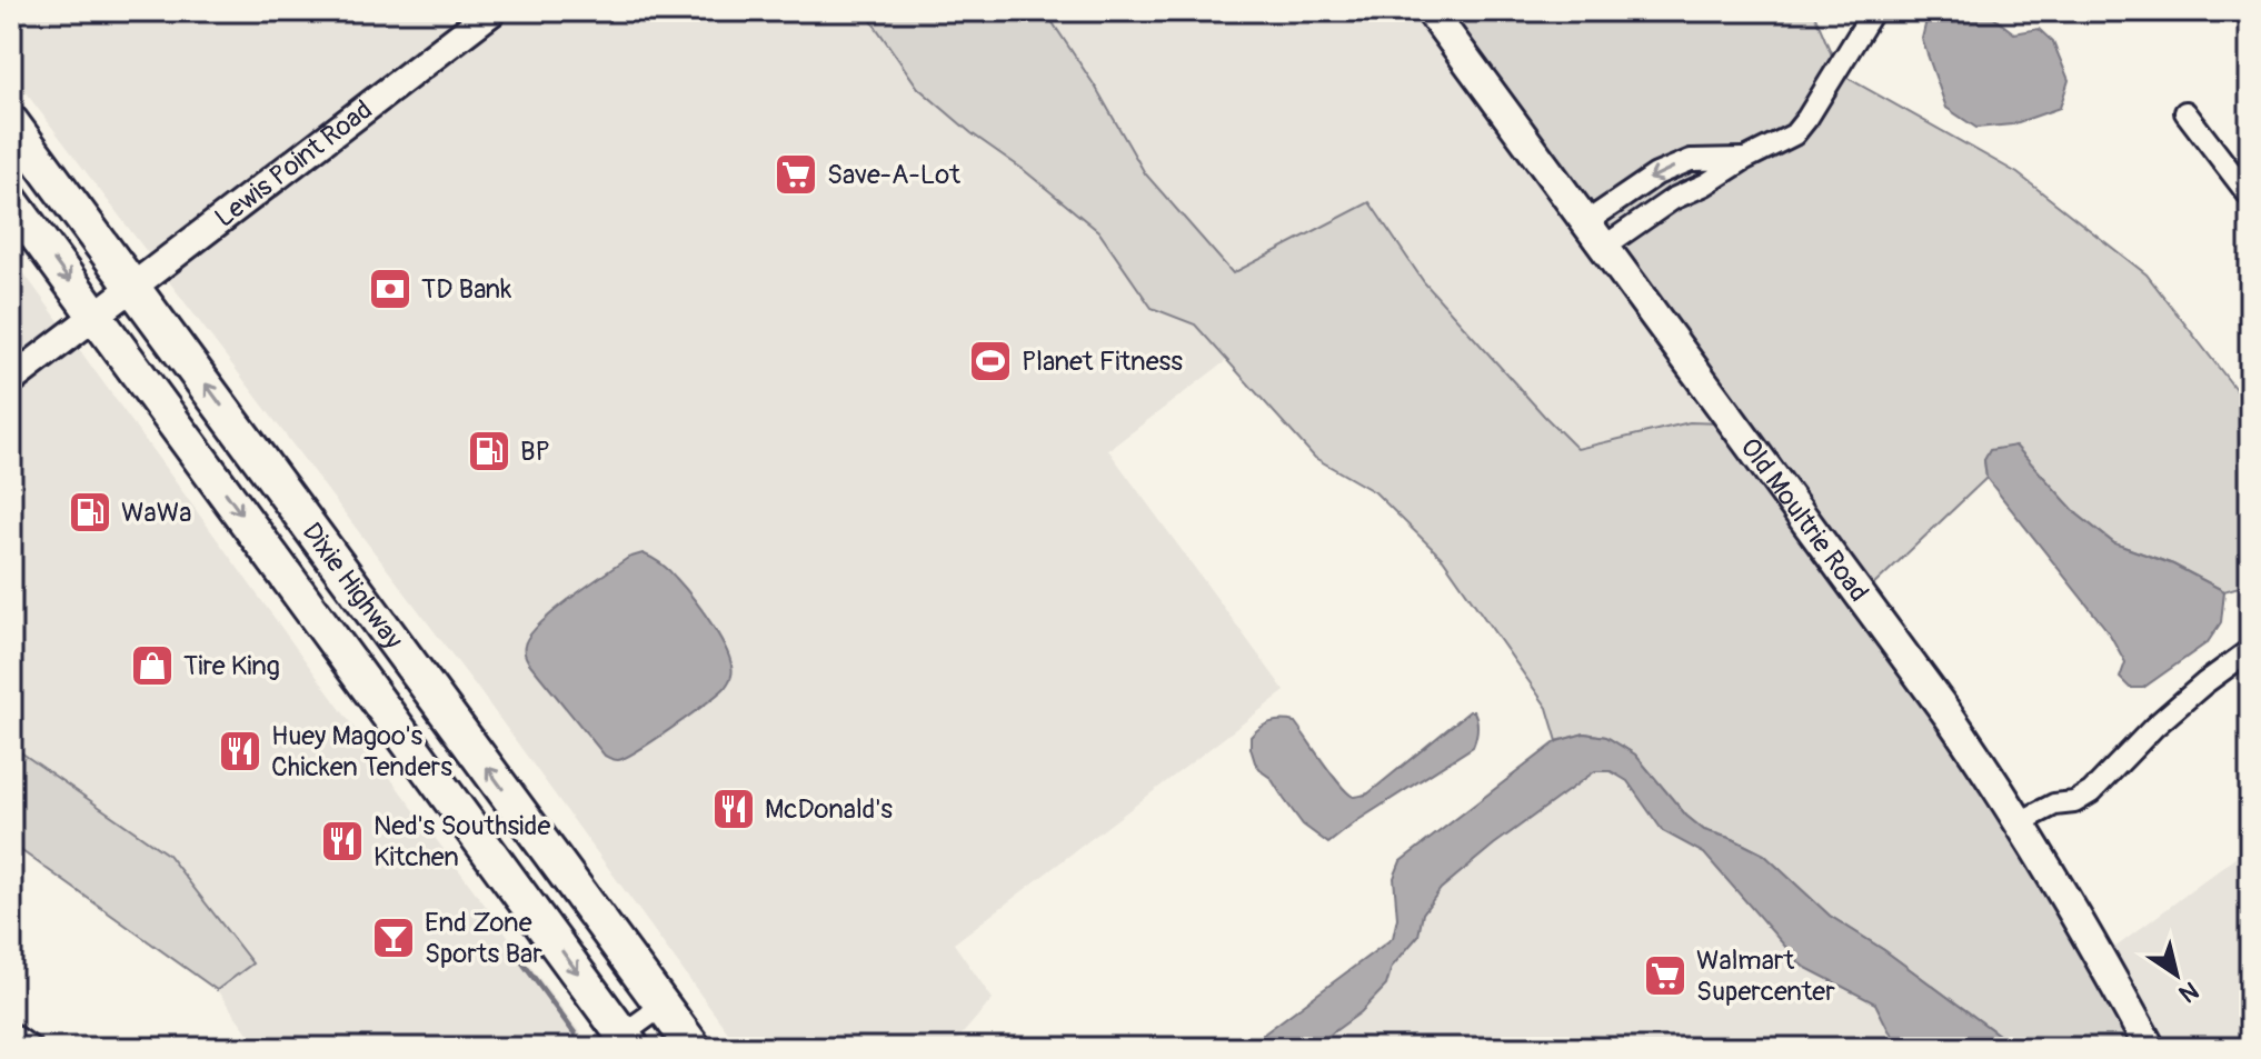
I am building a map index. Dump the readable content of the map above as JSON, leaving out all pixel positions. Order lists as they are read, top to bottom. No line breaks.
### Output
{"streets":{"main road":["Old Moultrie Road","Dixie Highway"],"street":["Lewis Point Road"]},"crossings":[["Lewis Point Road","Dixie Highway"]],"places":{"supermarket":["Save-A-Lot","Walmart Supercenter"],"bank":["TD Bank"],"sports":["Planet Fitness"],"fuel station":["BP","WaWa"],"shop":["Tire King"],"restaurant":["Huey Magoo's Chicken Tenders","McDonald's","Ned's Southside Kitchen"],"bar":["End Zone Sports Bar"]},"north":"bottom right"}
